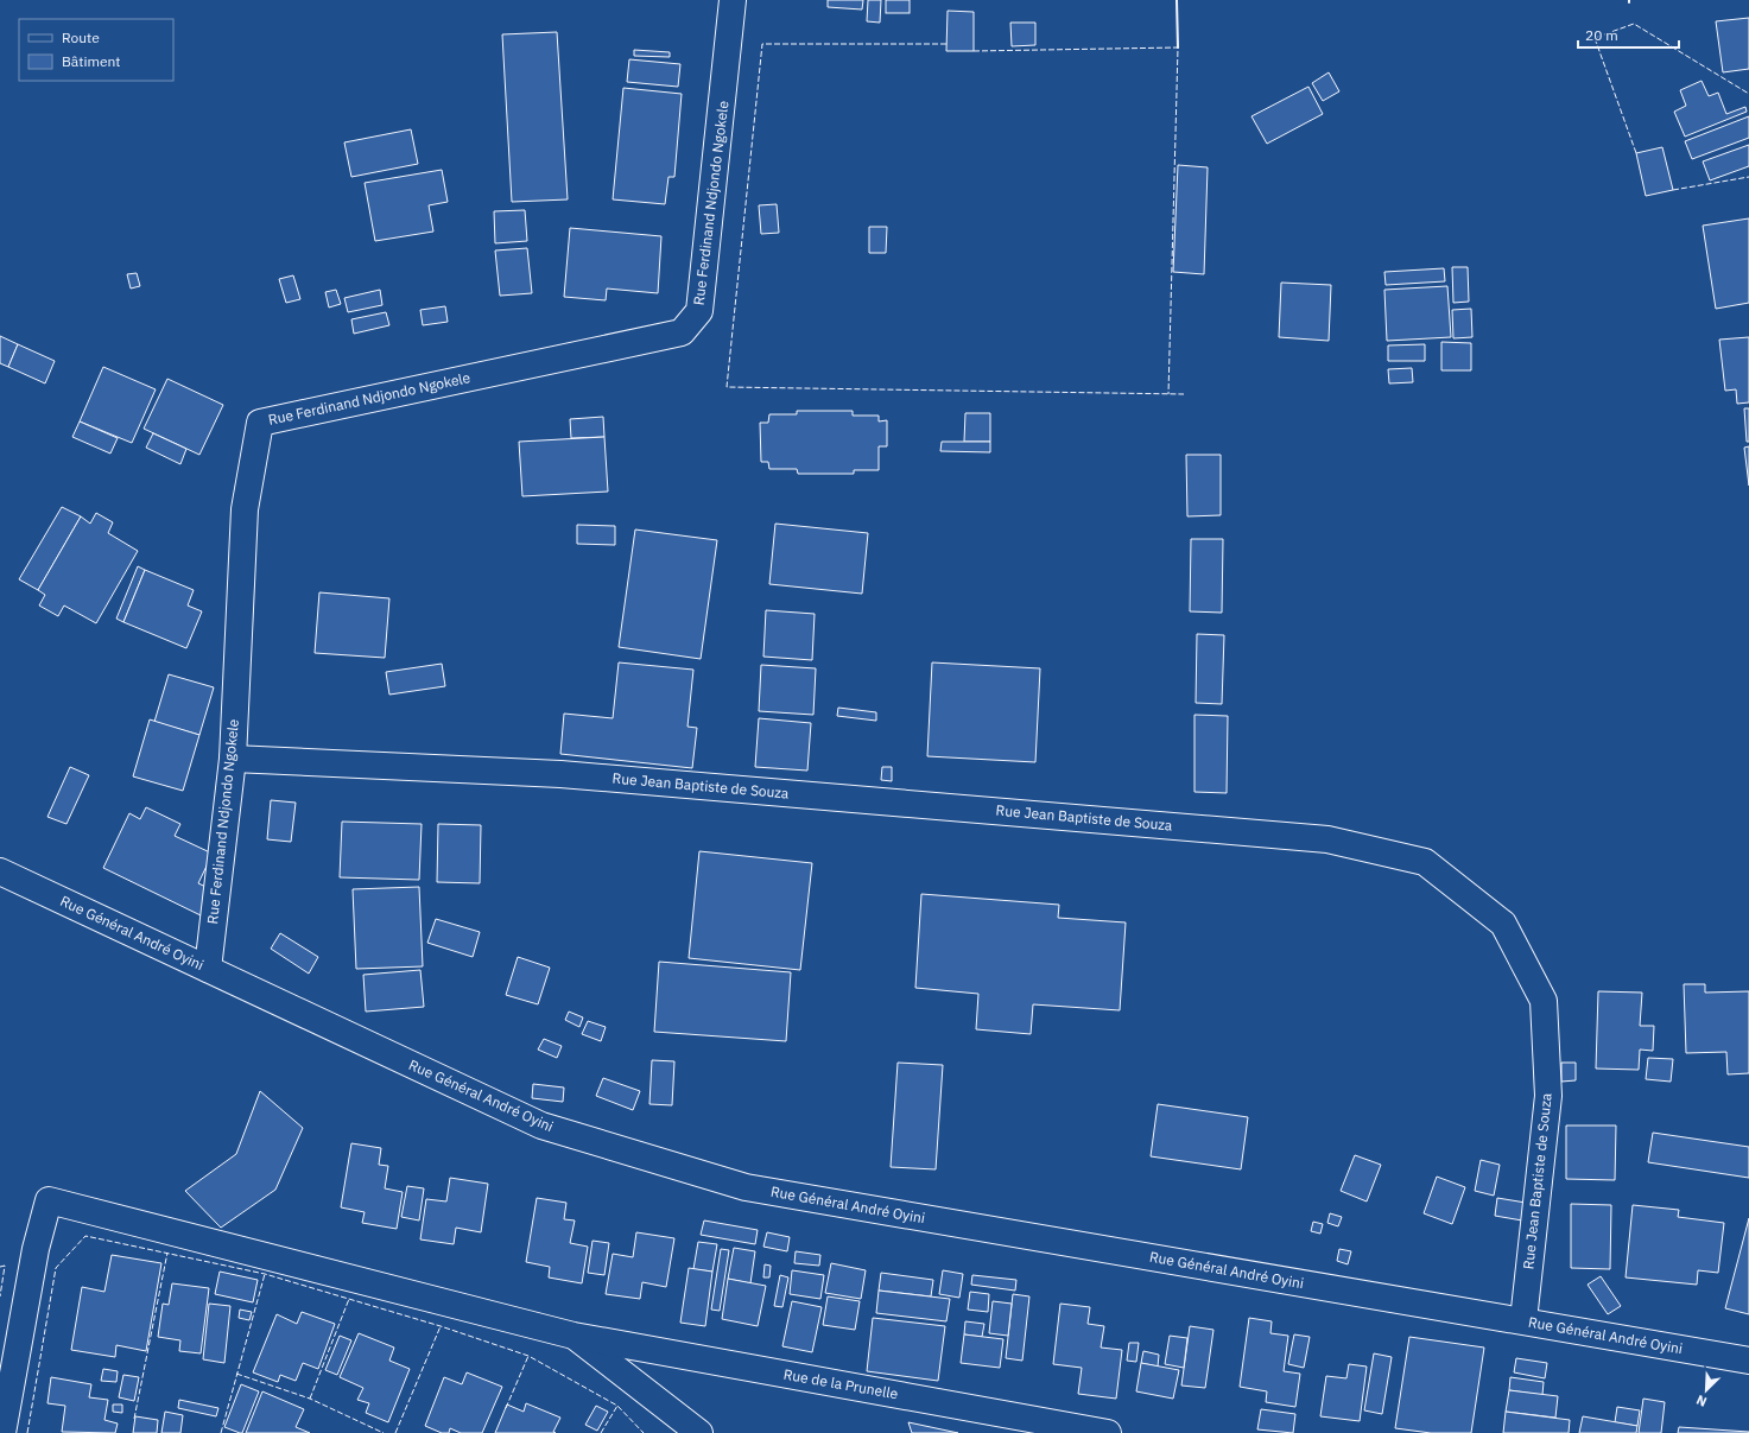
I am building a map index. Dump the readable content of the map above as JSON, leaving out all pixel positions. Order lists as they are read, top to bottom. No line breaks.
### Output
{"streets":{"street":["Rue Ferdinand Ndjondo Ngokele","Rue Jean Baptiste de Souza","Rue Général André Oyini","Rue de la Prunelle"]},"crossings":[["Rue Ferdinand Ndjondo Ngokele","Rue Jean Baptiste de Souza"],["Rue Ferdinand Ndjondo Ngokele","Rue Général André Oyini"],["Rue Jean Baptiste de Souza","Rue Général André Oyini"]],"legend":["Route","Bâtiment"],"scale_bar":"20 m","north":"bottom left"}
